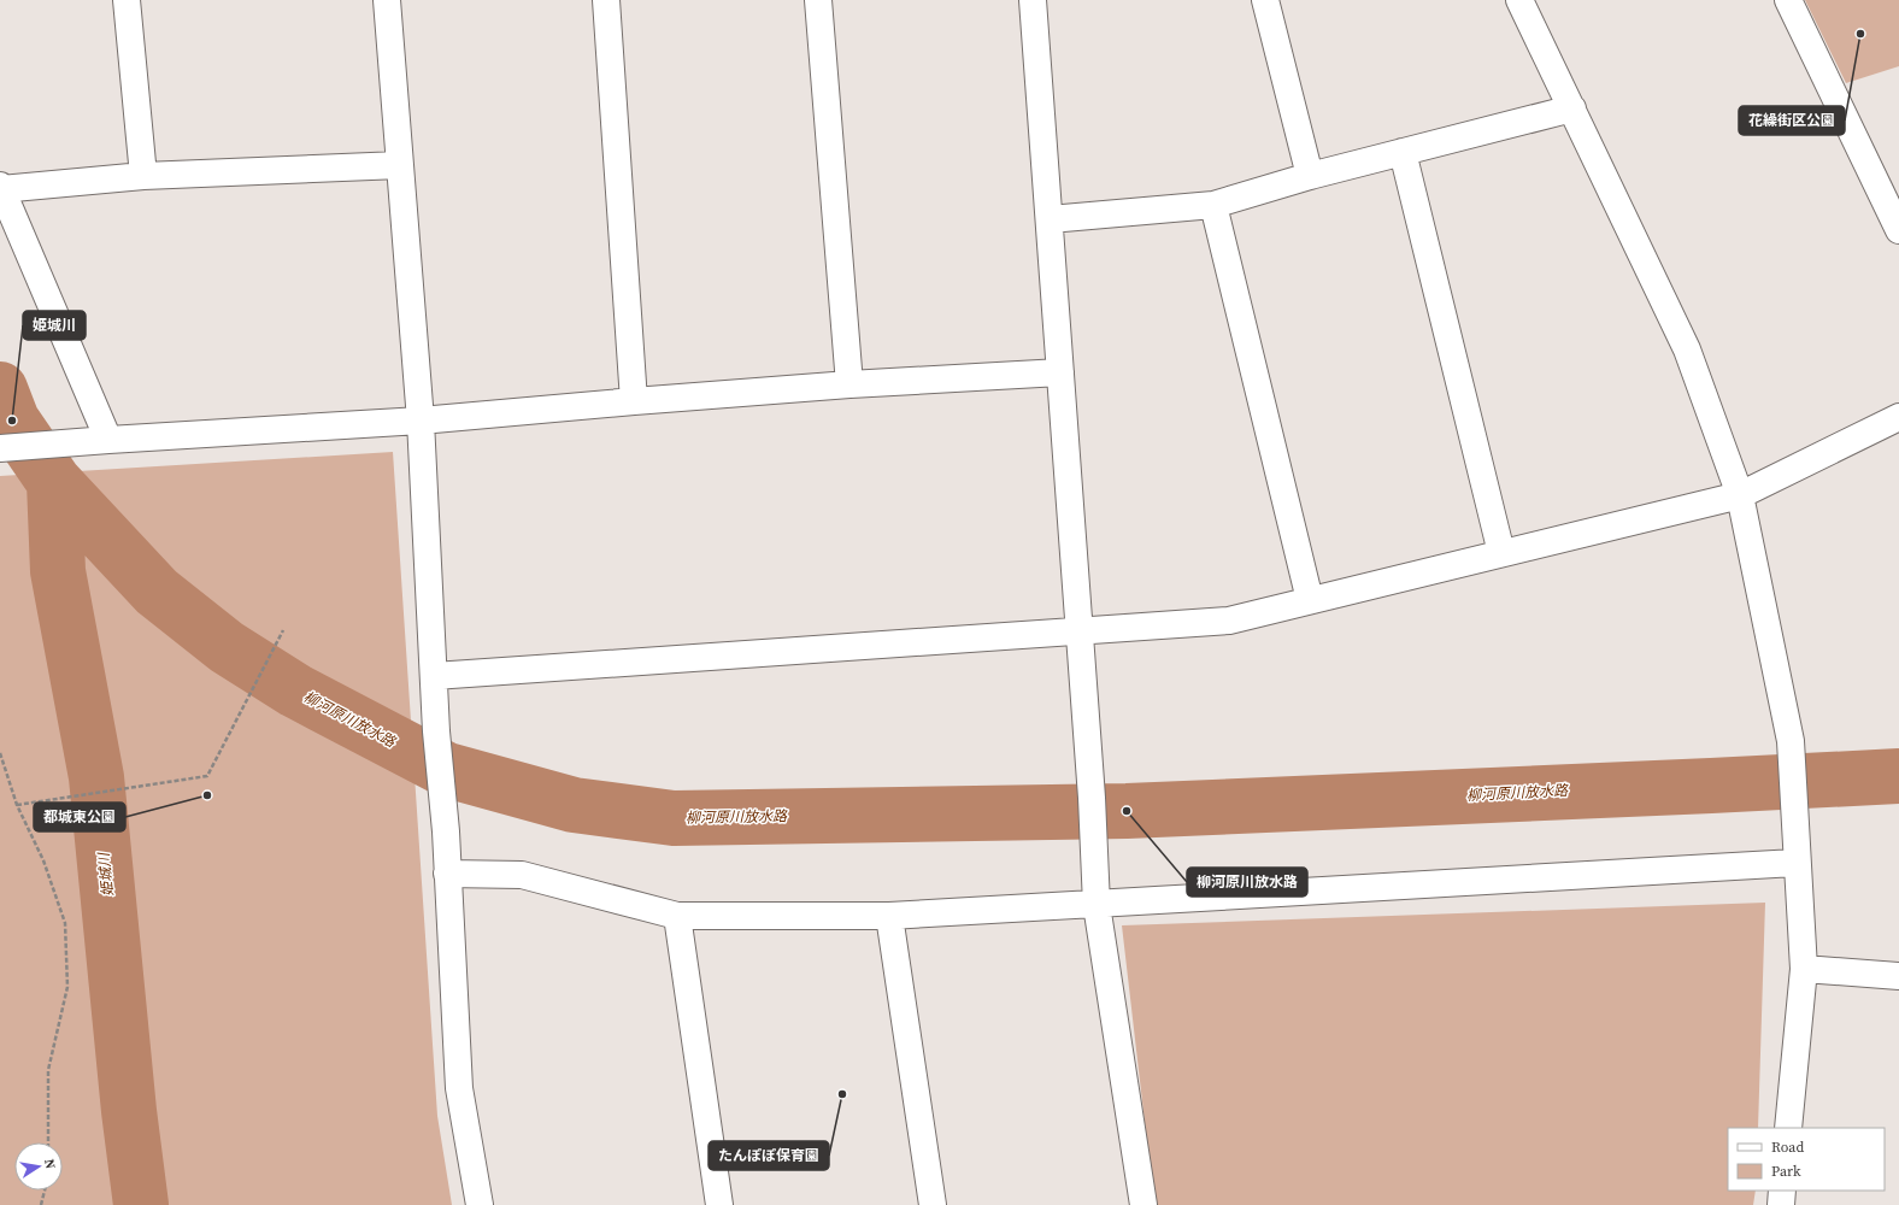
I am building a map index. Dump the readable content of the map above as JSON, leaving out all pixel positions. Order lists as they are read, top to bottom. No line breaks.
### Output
{"water":["柳河原川放水路","姫城川"],"places":["花繰街区公園","姫城川","都城東公園","柳河原川放水路","たんぽぽ保育園"],"legend":["Road","Park"],"north":"right"}
